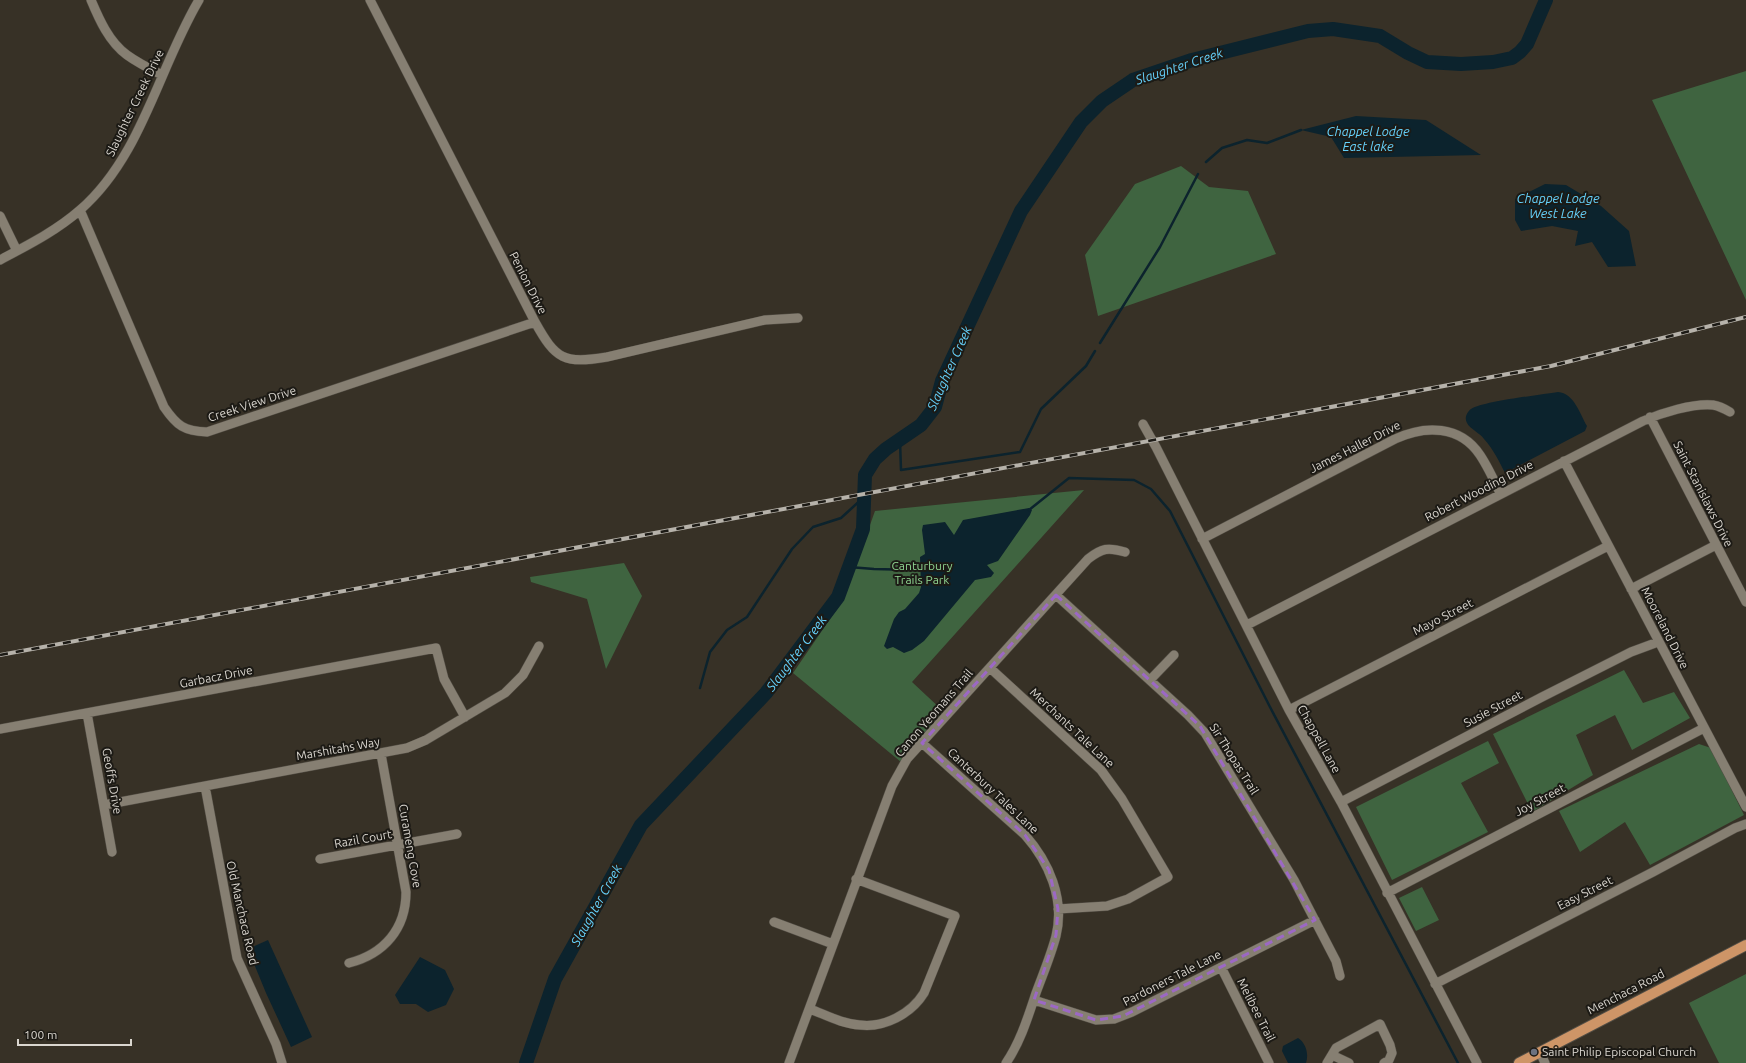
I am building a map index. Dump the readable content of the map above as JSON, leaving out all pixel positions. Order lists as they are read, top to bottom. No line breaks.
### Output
{"streets":{"main road":["Menchaca Road"],"street":["Slaughter Creek Drive","Penion Drive","Creek View Drive","James Haller Drive","Robert Wooding Drive","Saint Stanislaws Drive","Mayo Street","Mooreland Drive","Garbacz Drive","Susie Street","Canon Yeomans Trail","Merchants Tale Lane","Chappell Lane","Marshitahs Way","Sir Thopas Trail","Geoffs Drive","Canterbury Tales Lane","Joy Street","Razil Court","Curameng Cove","Easy Street","Old Manchaca Road","Pardoners Tale Lane","Melibee Trail"]},"crossings":[["Slaughter Creek Drive","Creek View Drive"],["Penion Drive","Creek View Drive"],["James Haller Drive","Robert Wooding Drive"],["James Haller Drive","Chappell Lane"],["Robert Wooding Drive","Saint Stanislaws Drive"],["Robert Wooding Drive","Mooreland Drive"],["Robert Wooding Drive","Chappell Lane"],["Mayo Street","Mooreland Drive"],["Mayo Street","Chappell Lane"],["Mooreland Drive","Susie Street"],["Mooreland Drive","Joy Street"],["Garbacz Drive","Marshitahs Way"],["Garbacz Drive","Geoffs Drive"],["Susie Street","Chappell Lane"],["Canon Yeomans Trail","Merchants Tale Lane"],["Canon Yeomans Trail","Sir Thopas Trail"],["Canon Yeomans Trail","Canterbury Tales Lane"],["Merchants Tale Lane","Canterbury Tales Lane"],["Chappell Lane","Joy Street"],["Chappell Lane","Easy Street"],["Marshitahs Way","Geoffs Drive"],["Marshitahs Way","Curameng Cove"],["Marshitahs Way","Old Manchaca Road"],["Sir Thopas Trail","Pardoners Tale Lane"],["Canterbury Tales Lane","Pardoners Tale Lane"],["Razil Court","Curameng Cove"],["Pardoners Tale Lane","Melibee Trail"]],"water":["Slaughter Creek","Chappel Lodge East lake","Chappel Lodge West Lake"],"parks":["Canturbury Trails Park"],"places":["Saint Philip Episcopal Church"],"scale_bar":"100 m"}
